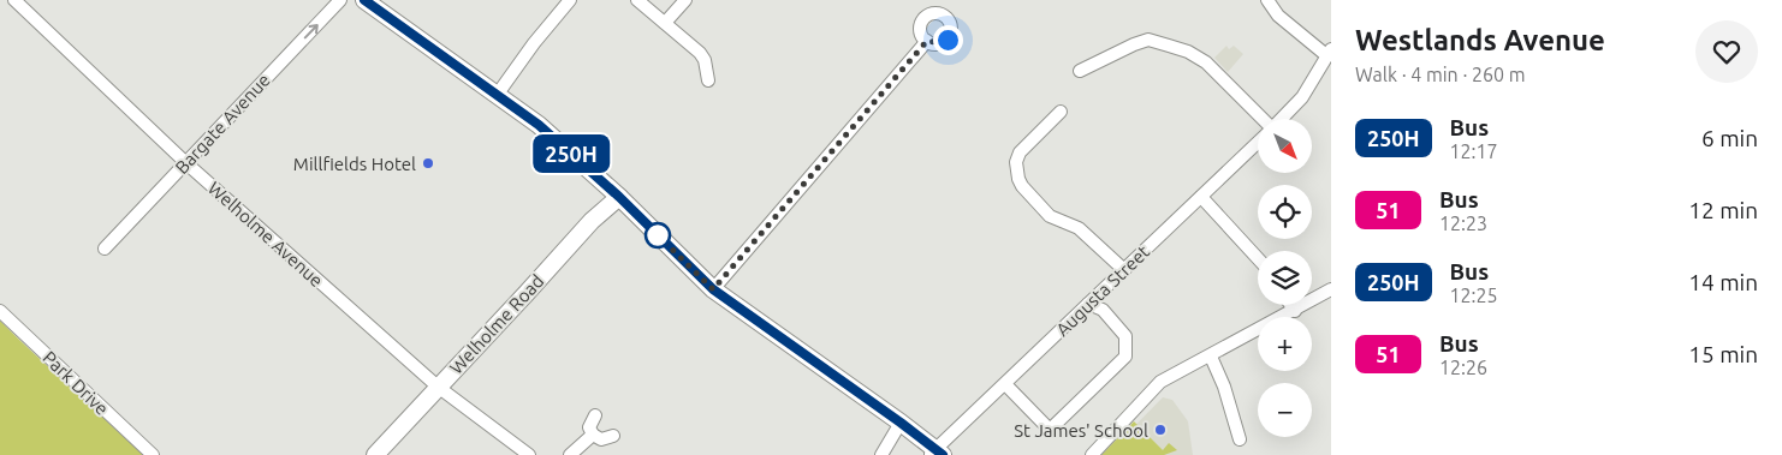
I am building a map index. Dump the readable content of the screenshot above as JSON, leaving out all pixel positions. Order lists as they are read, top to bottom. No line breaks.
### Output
{"streets":{"main road":["Welholme Road"],"street":["Bargate Avenue","Welholme Avenue","Augusta Street","Park Drive"]},"crossings":[["Bargate Avenue","Welholme Avenue"],["Welholme Avenue","Welholme Road"]],"one_way":["Bargate Avenue"],"places":["Millfields Hotel","St James' School"],"lines":["bus line 250H"],"north":"bottom right","page":{"on_map":"250H","heading":["Westlands Avenue","Walk · 4 min · 260 m"],"list":[{"mark":"250H","name":"Bus","note":"12:17","value":"6 min"},{"mark":"51","name":"Bus","note":"12:23","value":"12 min"},{"mark":"250H","name":"Bus","note":"12:25","value":"14 min"},{"mark":"51","name":"Bus","note":"12:26","value":"15 min"}],"map_buttons":["+","−"]}}
